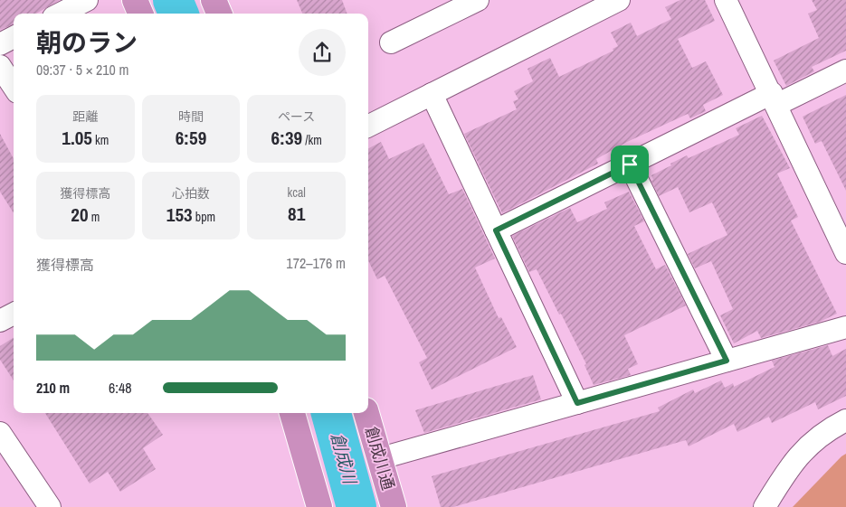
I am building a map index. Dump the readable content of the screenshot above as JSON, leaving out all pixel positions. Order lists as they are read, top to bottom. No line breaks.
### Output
{"streets":{"highway":["創成川通"]},"water":["創成川"],"page":{"heading":["朝のラン","09:37 · 5 × 210 m"],"stats":[["距離","1.05 km"],["時間","6:59"],["ペース","6:39 /km"],["獲得標高","20 m"],["心拍数","153 bpm"],["kcal","81"]],"chart":["獲得標高","172–176 m"],"list":[{"name":"210 m","note":"6:48"}]}}
